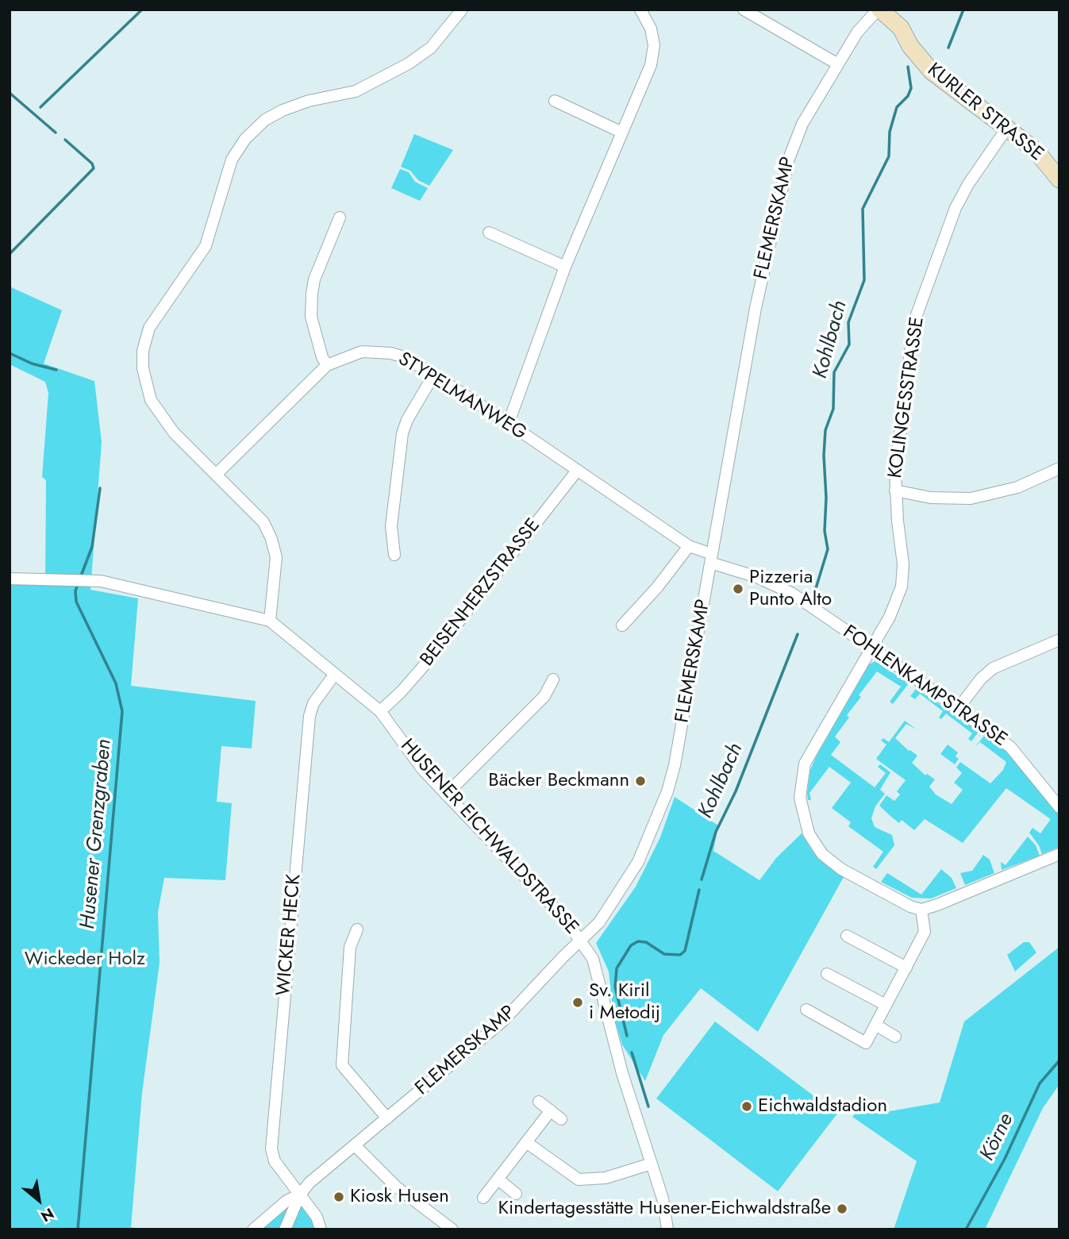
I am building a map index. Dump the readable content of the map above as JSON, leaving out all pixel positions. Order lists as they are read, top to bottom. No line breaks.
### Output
{"streets":{"main road":["KURLER STRASSE"],"street":["FLEMERSKAMP","STYPELMANWEG","KOLINGESSTRASSE","BEISENHERZSTRASSE","FOHLENKAMPSTRASSE","HUSENER EICHWALDSTRASSE","WICKER HECK"]},"crossings":[["KURLER STRASSE","FLEMERSKAMP"],["KURLER STRASSE","KOLINGESSTRASSE"],["FLEMERSKAMP","STYPELMANWEG"],["FLEMERSKAMP","FOHLENKAMPSTRASSE"],["FLEMERSKAMP","HUSENER EICHWALDSTRASSE"],["FLEMERSKAMP","WICKER HECK"],["STYPELMANWEG","BEISENHERZSTRASSE"],["STYPELMANWEG","FOHLENKAMPSTRASSE"],["KOLINGESSTRASSE","FOHLENKAMPSTRASSE"],["BEISENHERZSTRASSE","HUSENER EICHWALDSTRASSE"],["HUSENER EICHWALDSTRASSE","WICKER HECK"]],"water":["Kohlbach","Husener Grenzgraben","Körne"],"parks":["Wickeder Holz"],"places":["Pizzeria Punto Alto","Bäcker Beckmann","Sv. Kiril i Metodij","Eichwaldstadion","Kiosk Husen","Kindertagesstätte Husener-Eichwaldstraße"],"north":"bottom right"}
